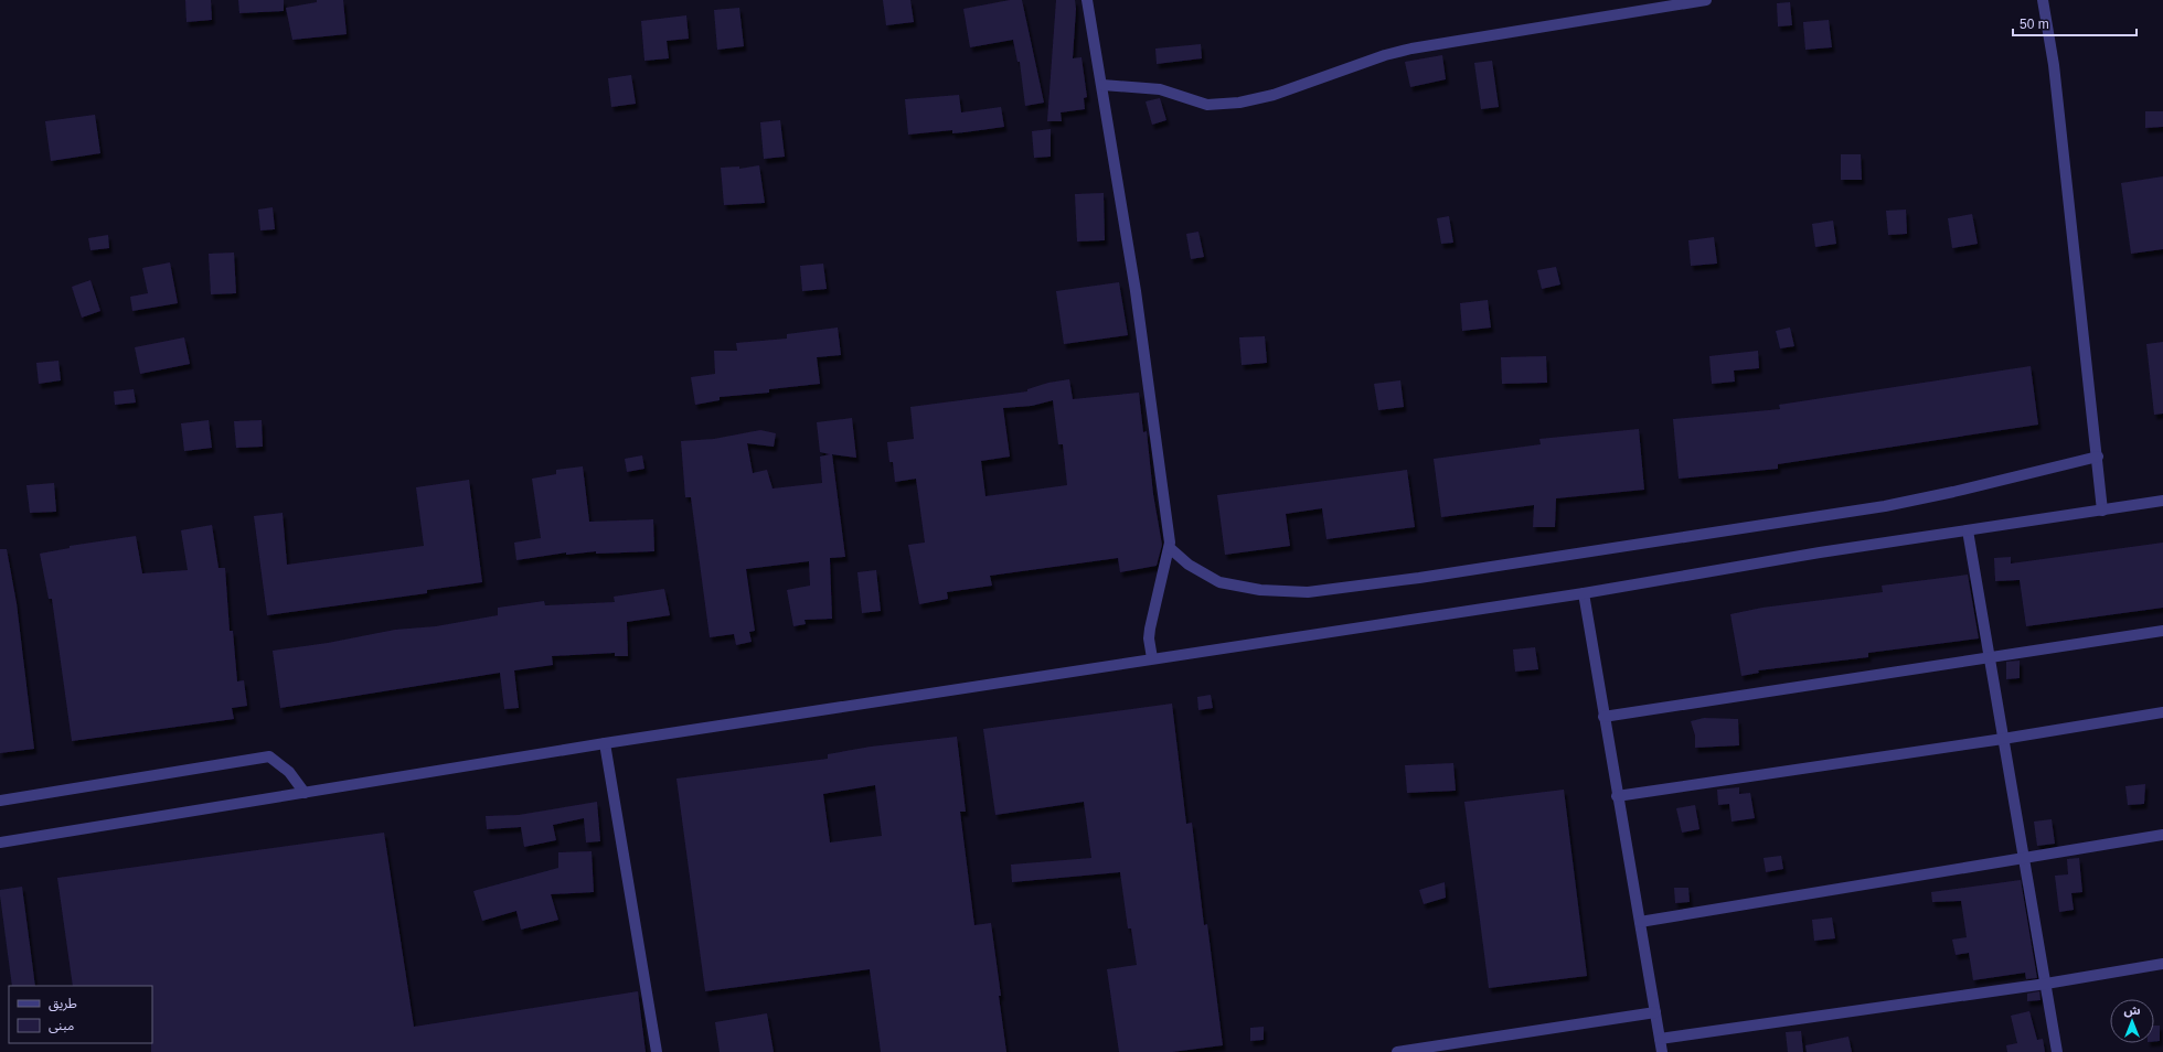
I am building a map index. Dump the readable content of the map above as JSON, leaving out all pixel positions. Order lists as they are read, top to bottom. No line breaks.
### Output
{"legend":["طريق","مبنى"],"scale_bar":"50 m","north":"top"}
